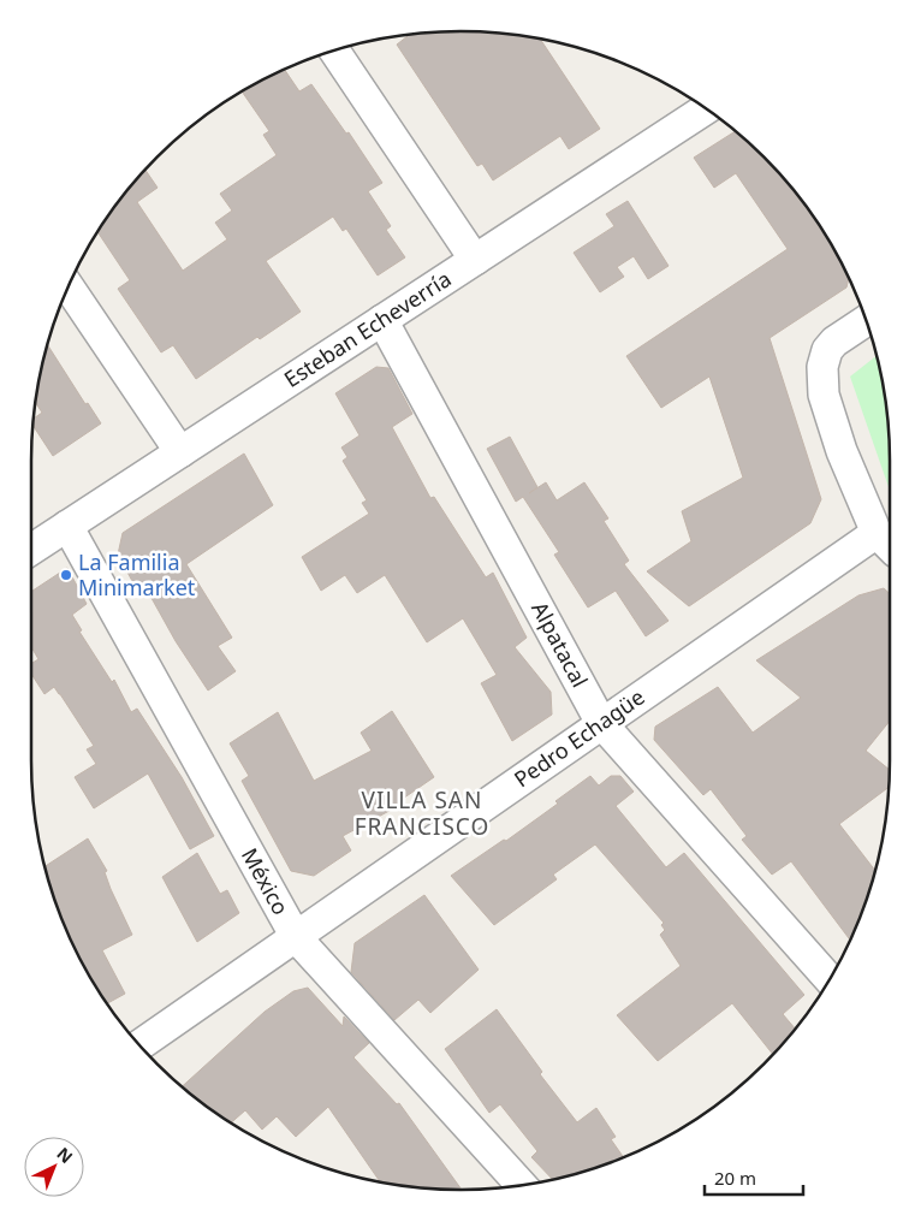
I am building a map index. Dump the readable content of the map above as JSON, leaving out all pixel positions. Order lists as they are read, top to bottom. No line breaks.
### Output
{"streets":{"street":["Esteban Echeverría","Alpatacal","Pedro Echagüe","México"]},"crossings":[["Esteban Echeverría","Alpatacal"],["Esteban Echeverría","México"],["Alpatacal","Pedro Echagüe"],["Pedro Echagüe","México"]],"districts":["VILLA SAN FRANCISCO"],"places":["La Familia Minimarket"],"scale_bar":"20 m","north":"top right"}
